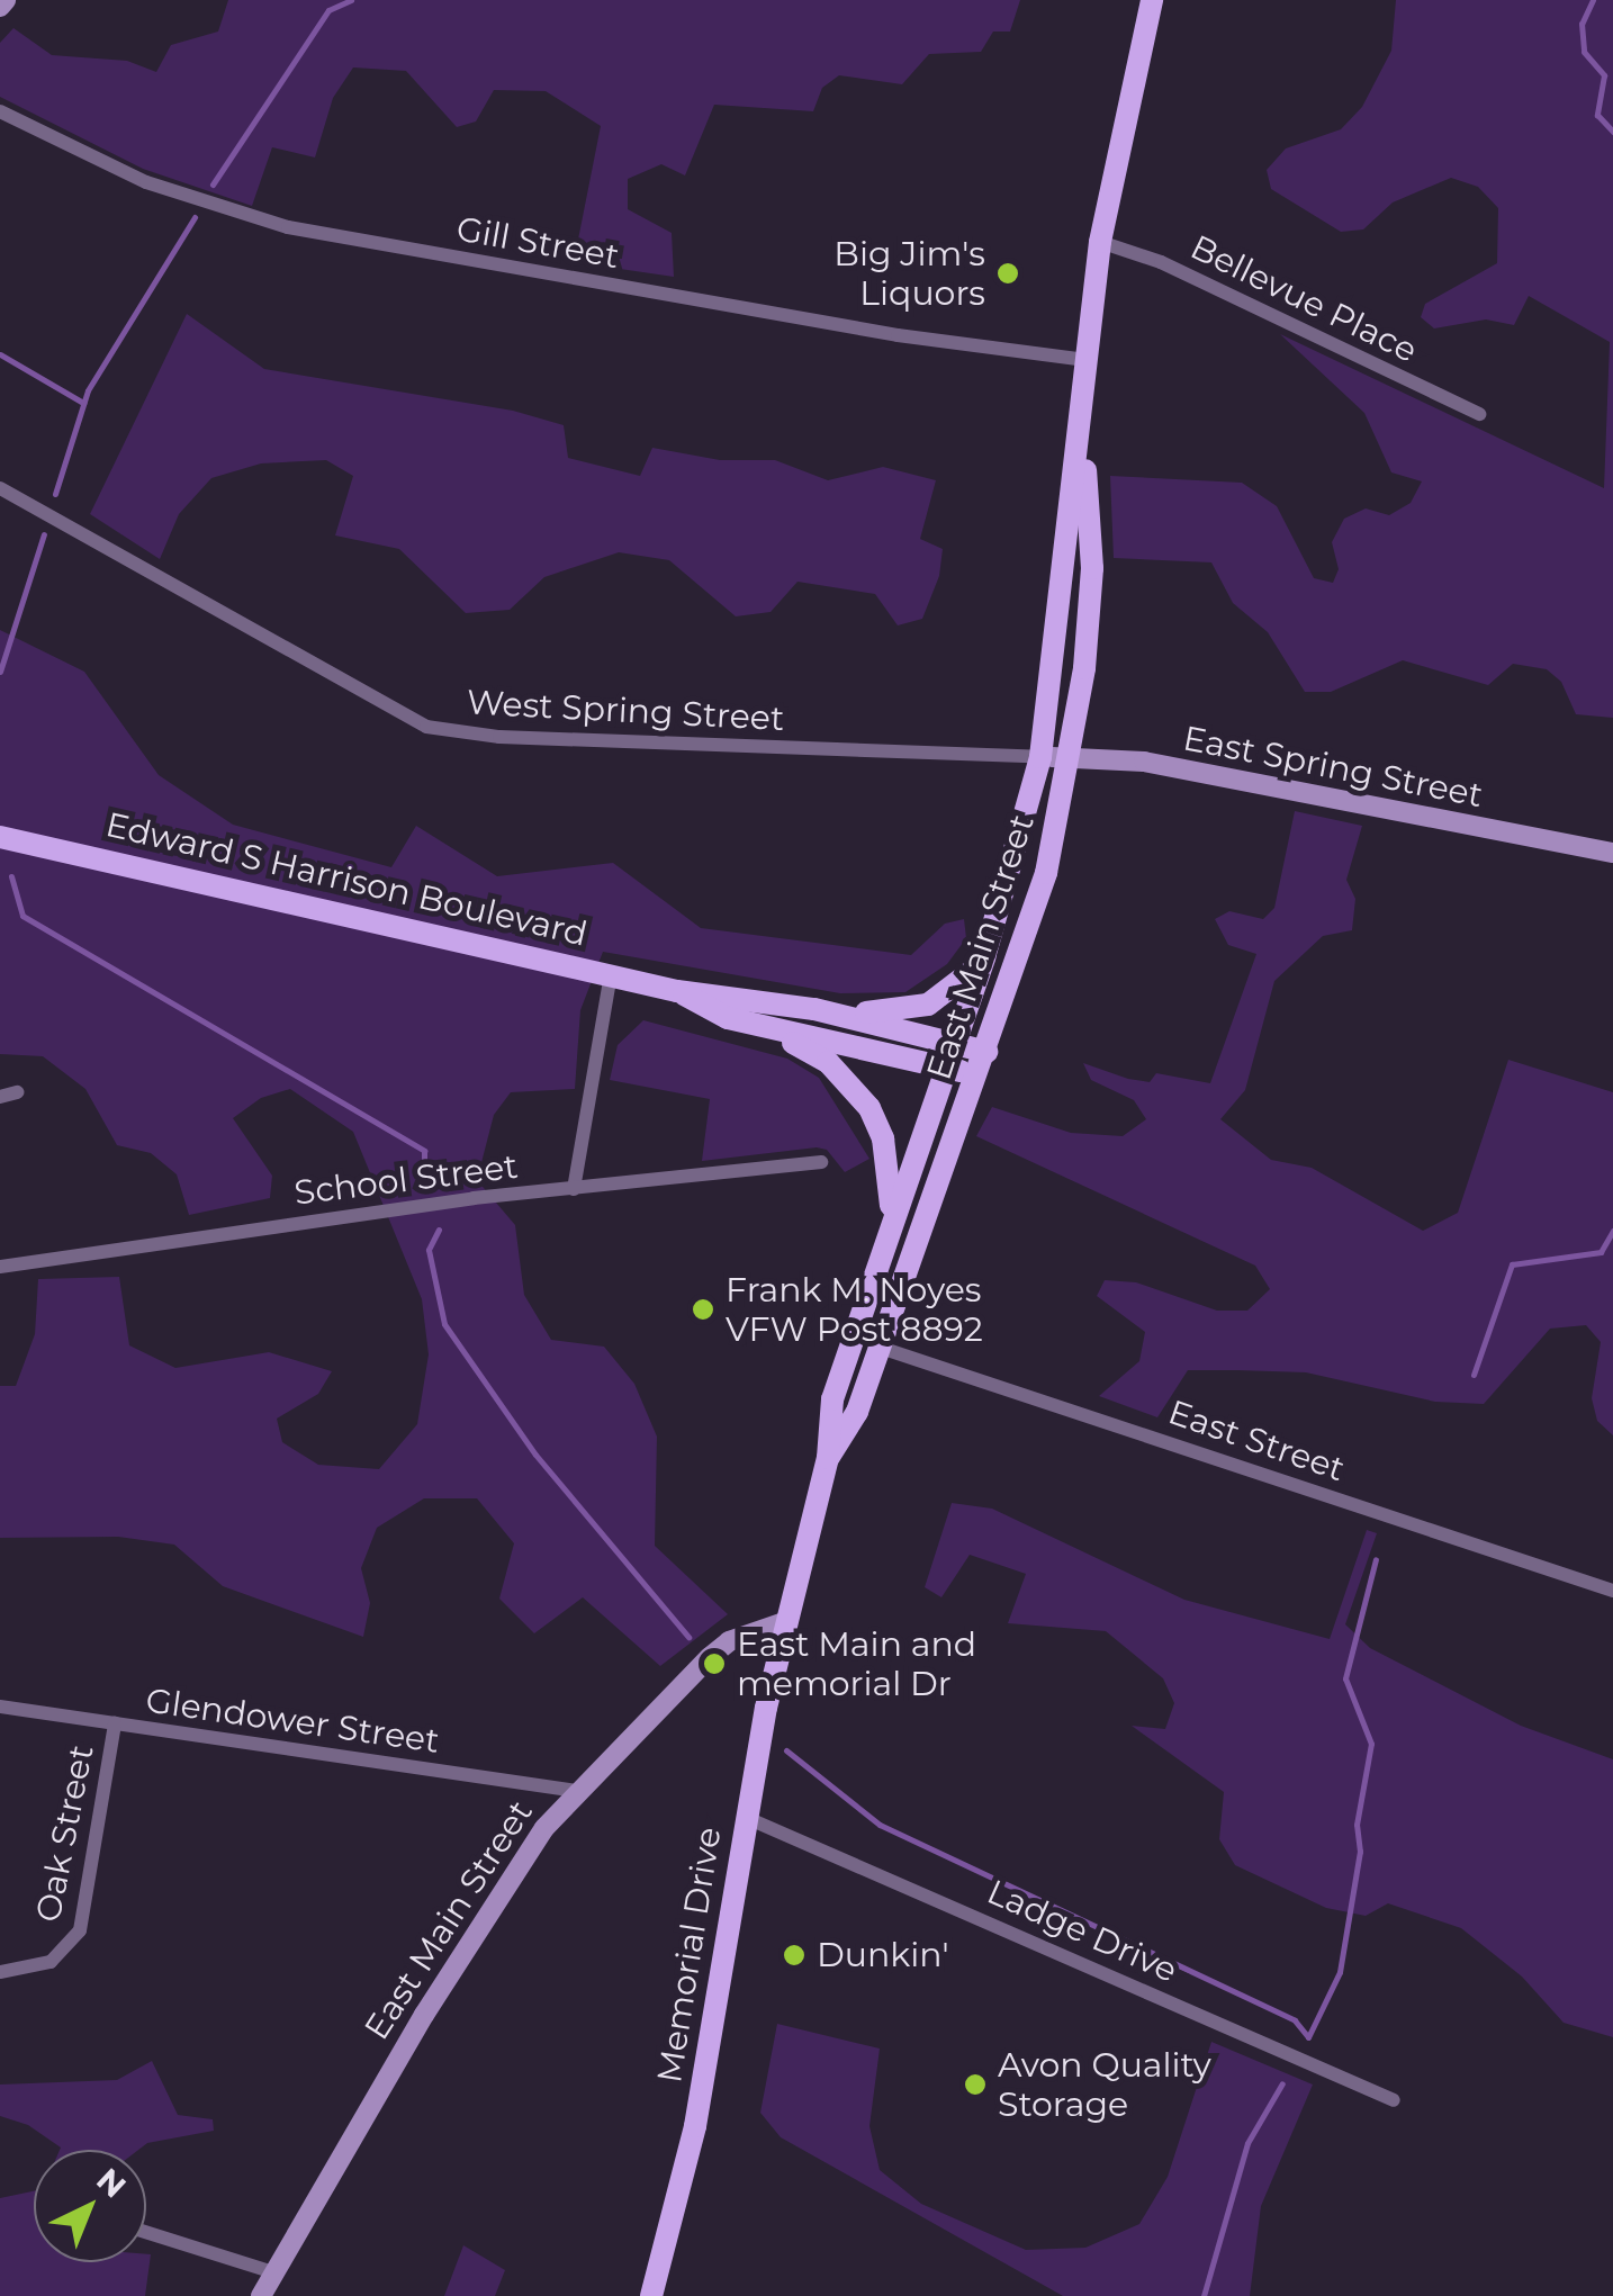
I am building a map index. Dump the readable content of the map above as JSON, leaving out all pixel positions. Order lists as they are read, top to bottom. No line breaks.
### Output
{"streets":{"main road":["East Spring Street","Edward S Harrison Boulevard","East Main Street","Memorial Drive"],"street":["Gill Street","Bellevue Place","West Spring Street","School Street","East Street","Glendower Street","Oak Street","Ladge Drive"]},"crossings":[["Gill Street","East Main Street"],["Bellevue Place","East Main Street"],["West Spring Street","East Spring Street"],["West Spring Street","East Main Street"],["East Spring Street","East Main Street"],["Edward S Harrison Boulevard","East Main Street"],["East Main Street","East Street"],["East Main Street","Glendower Street"],["East Main Street","Memorial Drive"],["Glendower Street","Oak Street"],["Ladge Drive","Memorial Drive"]],"places":["Big Jim's Liquors","Frank M. Noyes VFW Post 8892","East Main and memorial Dr","Dunkin'","Avon Quality Storage"],"north":"top right"}
